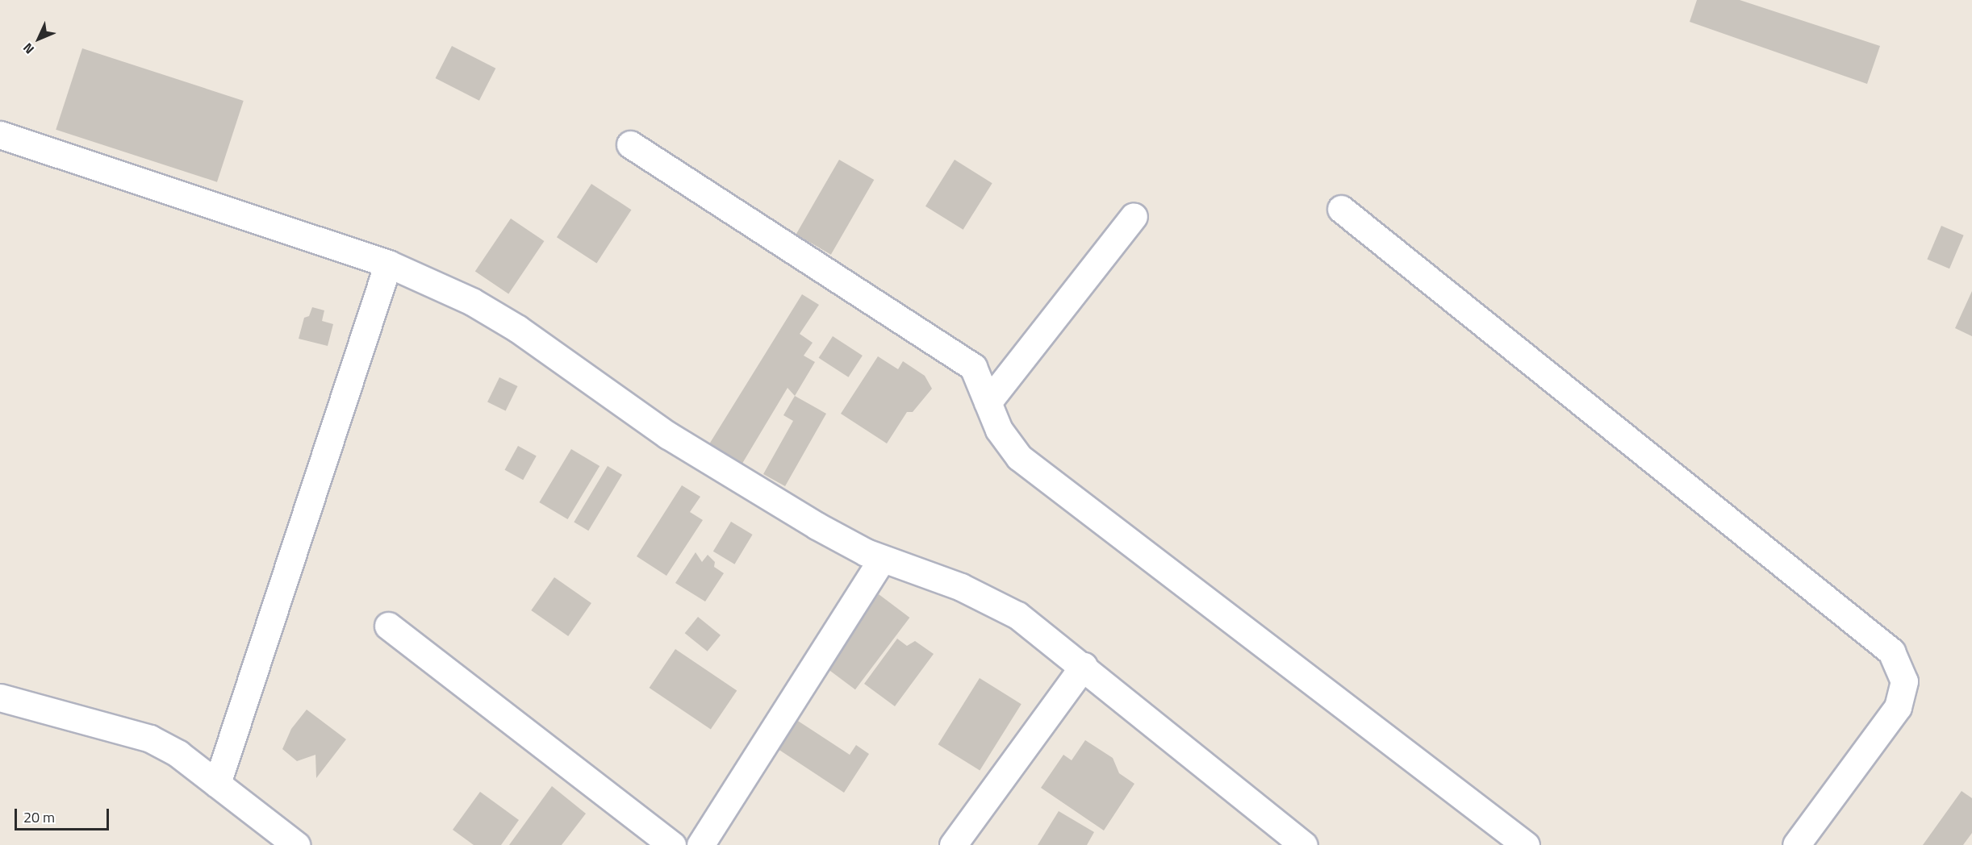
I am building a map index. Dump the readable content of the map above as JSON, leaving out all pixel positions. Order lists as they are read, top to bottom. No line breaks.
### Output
{"scale_bar":"20 m","north":"bottom left"}
